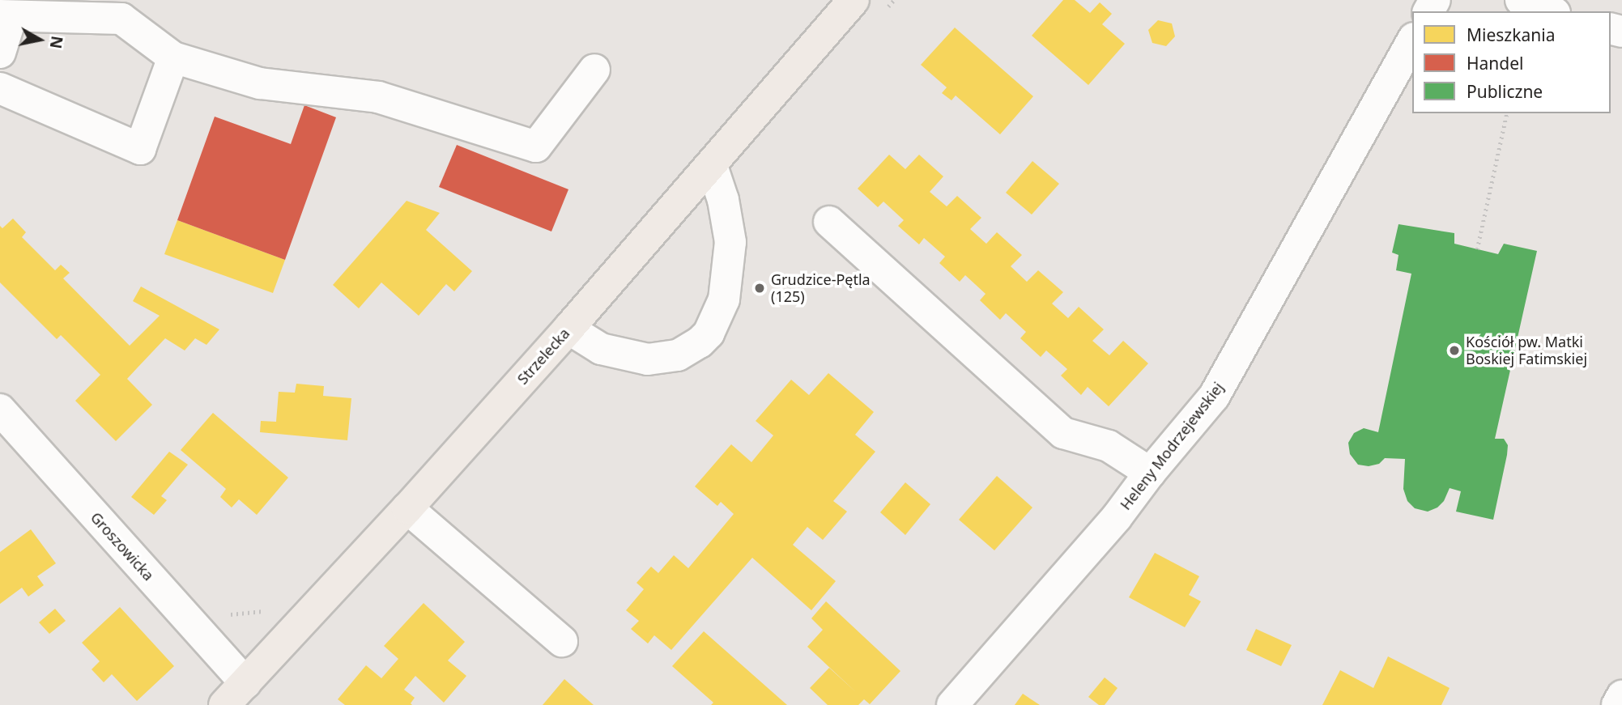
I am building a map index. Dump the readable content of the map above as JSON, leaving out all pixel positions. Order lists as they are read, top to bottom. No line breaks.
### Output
{"streets":{"main road":["Strzelecka"],"street":["Heleny Modrzejewskiej","Groszowicka"]},"crossings":[["Strzelecka","Groszowicka"]],"places":["Grudzice-Pętla (125)","Kościół pw. Matki Boskiej Fatimskiej"],"legend":["Mieszkania","Handel","Publiczne"],"north":"right"}
